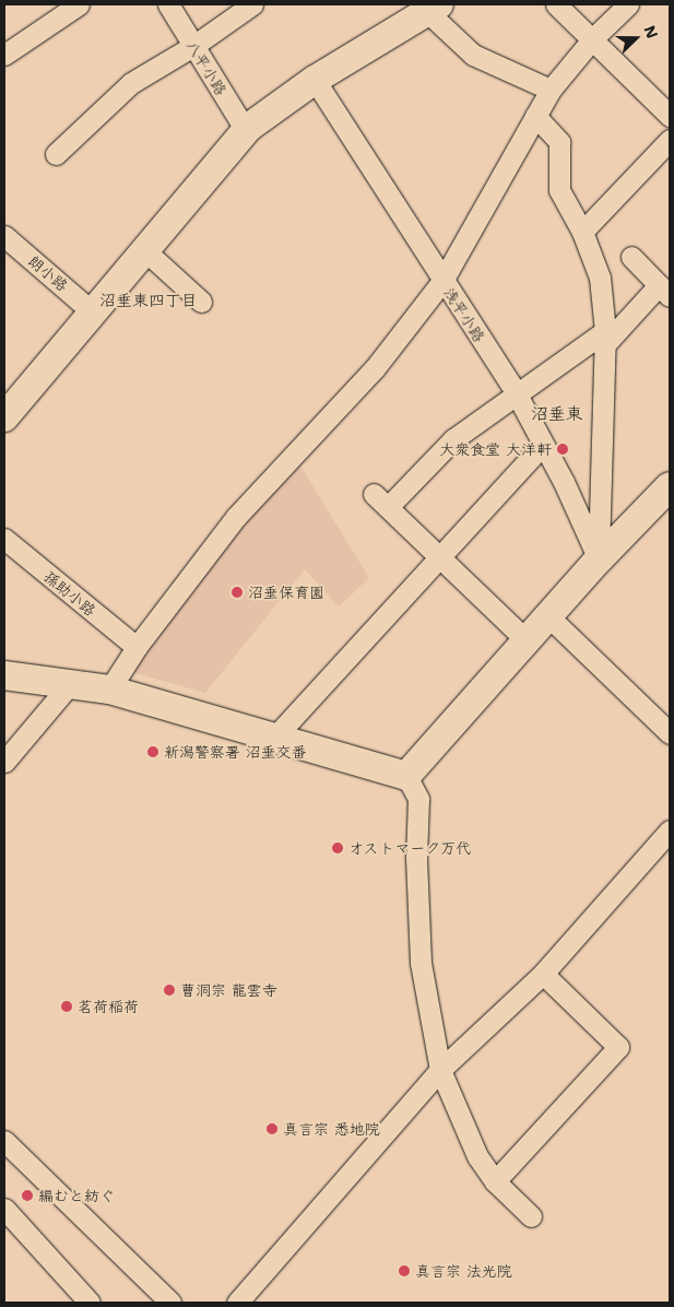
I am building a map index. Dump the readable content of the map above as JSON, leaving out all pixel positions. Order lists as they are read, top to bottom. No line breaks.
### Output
{"streets":{"street":["八平小路","朗小路","浅平小路","孫助小路"]},"districts":["沼垂東四丁目","沼垂東"],"places":["大衆食堂 大洋軒","沼垂保育園","新潟警察署 沼垂交番","オストマーク万代","曹洞宗 龍雲寺","茗荷稲荷","真言宗 悉地院","編むと紡ぐ","真言宗 法光院"],"north":"right"}
